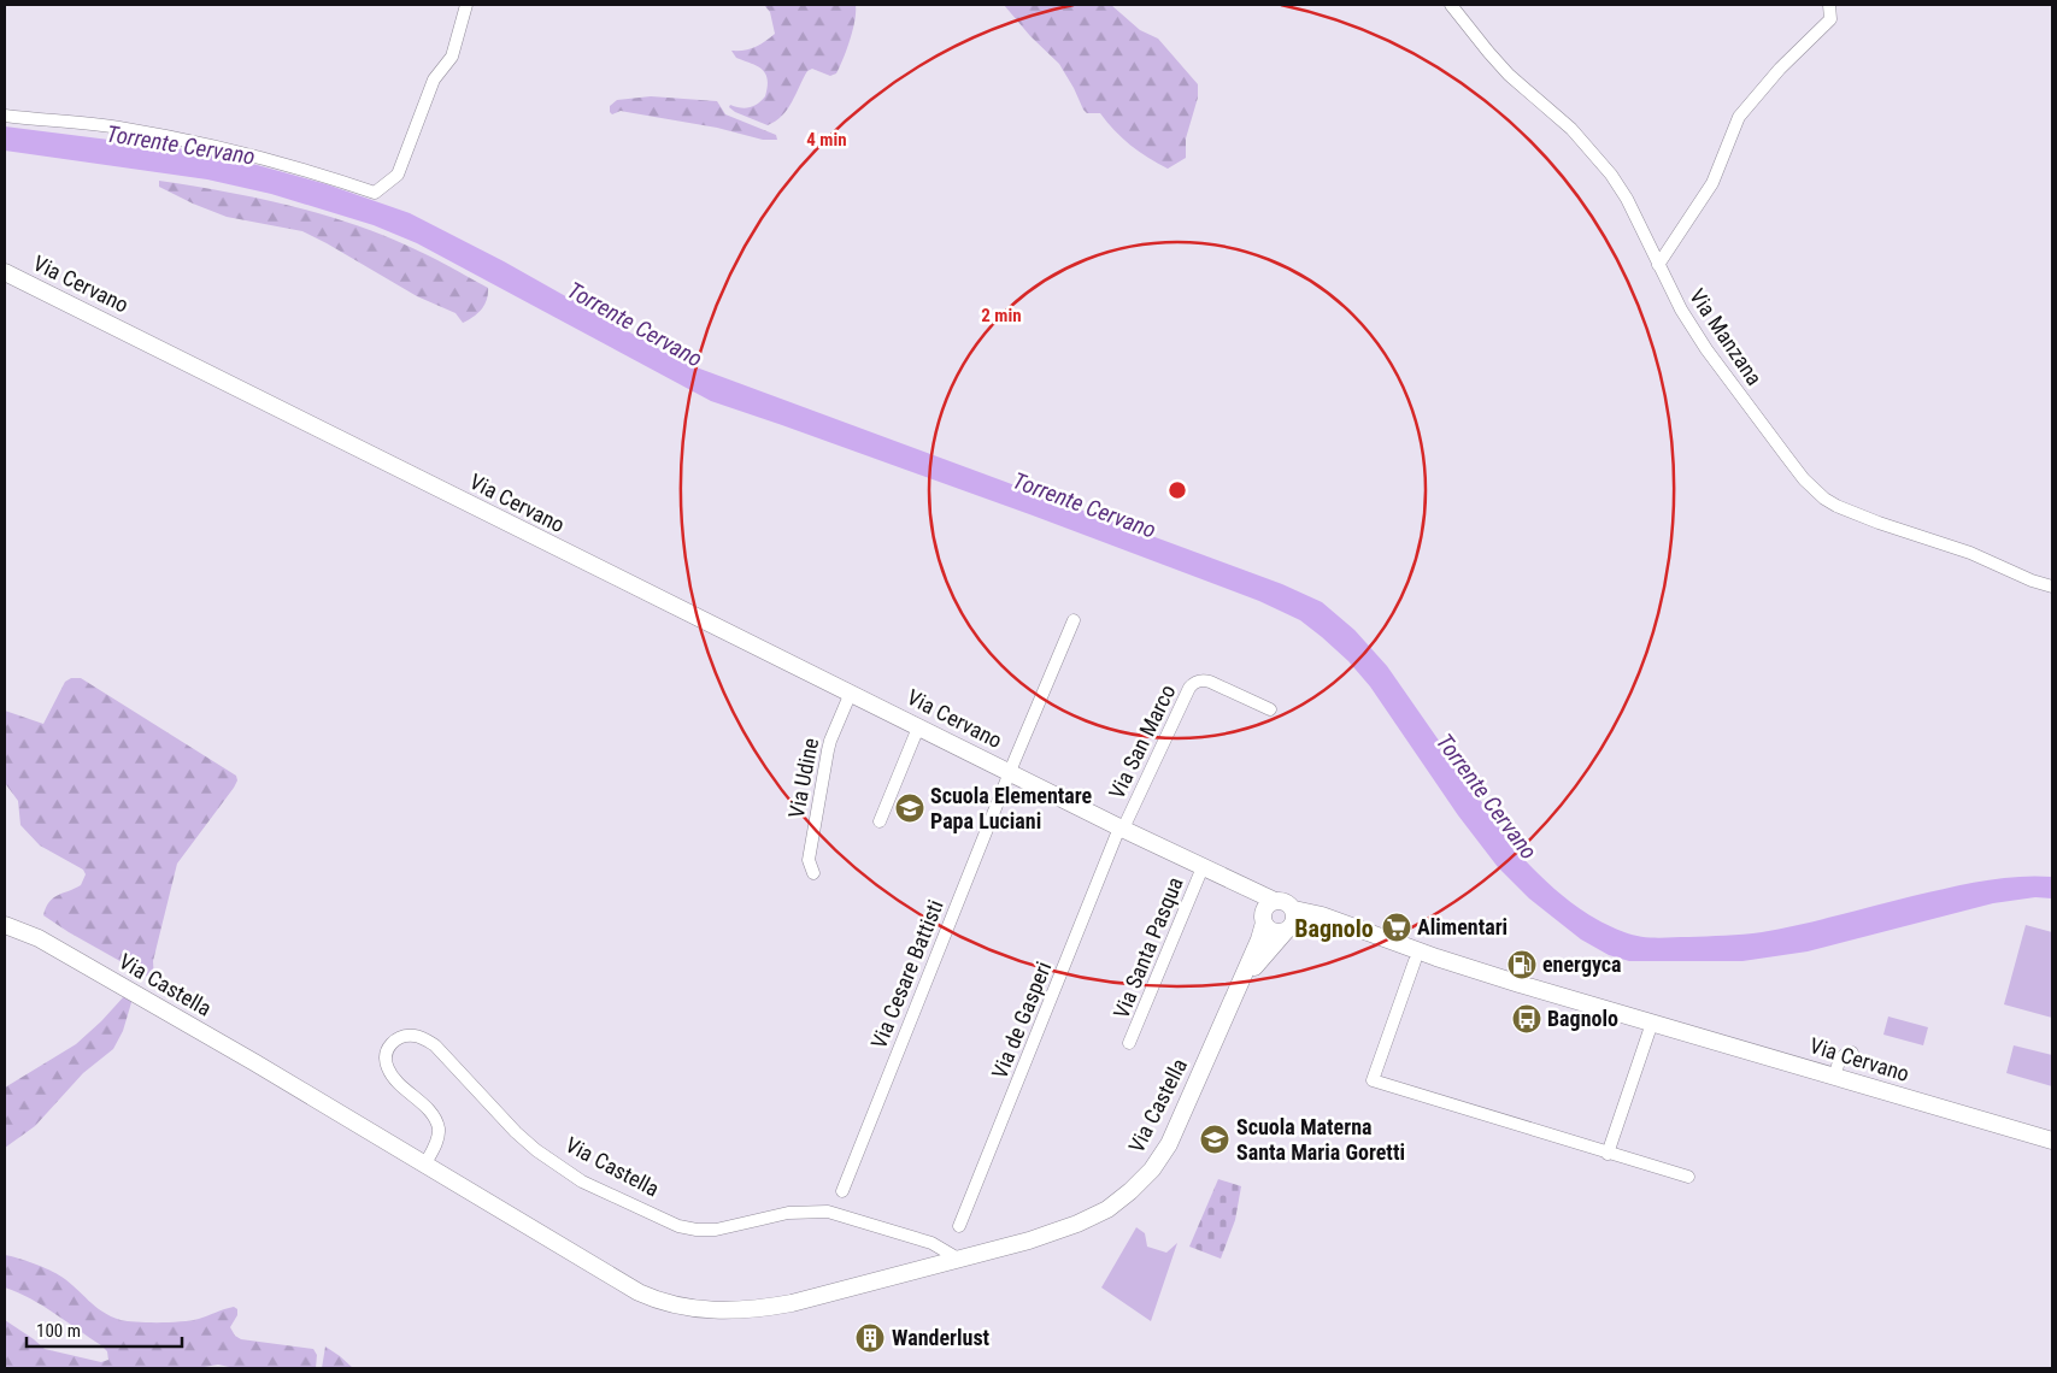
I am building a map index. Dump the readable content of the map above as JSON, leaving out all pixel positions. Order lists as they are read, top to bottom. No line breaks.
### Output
{"streets":{"main road":["Via Cervano","Via Castella"],"street":["Via Manzana","Via San Marco","Via Udine","Via Santa Pasqua","Via Cesare Battisti","Via de Gasperi"]},"crossings":[["Via Cervano","Via San Marco"],["Via Cervano","Via Udine"],["Via Cervano","Via Santa Pasqua"],["Via Cervano","Via Cesare Battisti"],["Via Cervano","Via de Gasperi"],["Via San Marco","Via de Gasperi"]],"districts":["Bagnolo"],"water":["Torrente Cervano"],"places":{"school or university":["Scuola Elementare Papa Luciani","Scuola Materna Santa Maria Goretti"],"supermarket":["Alimentari"],"fuel station":["energyca"],"bus stop":["Bagnolo"],"building":["Wanderlust"]},"scale_bar":"100 m","rings":["4 min","2 min"]}
